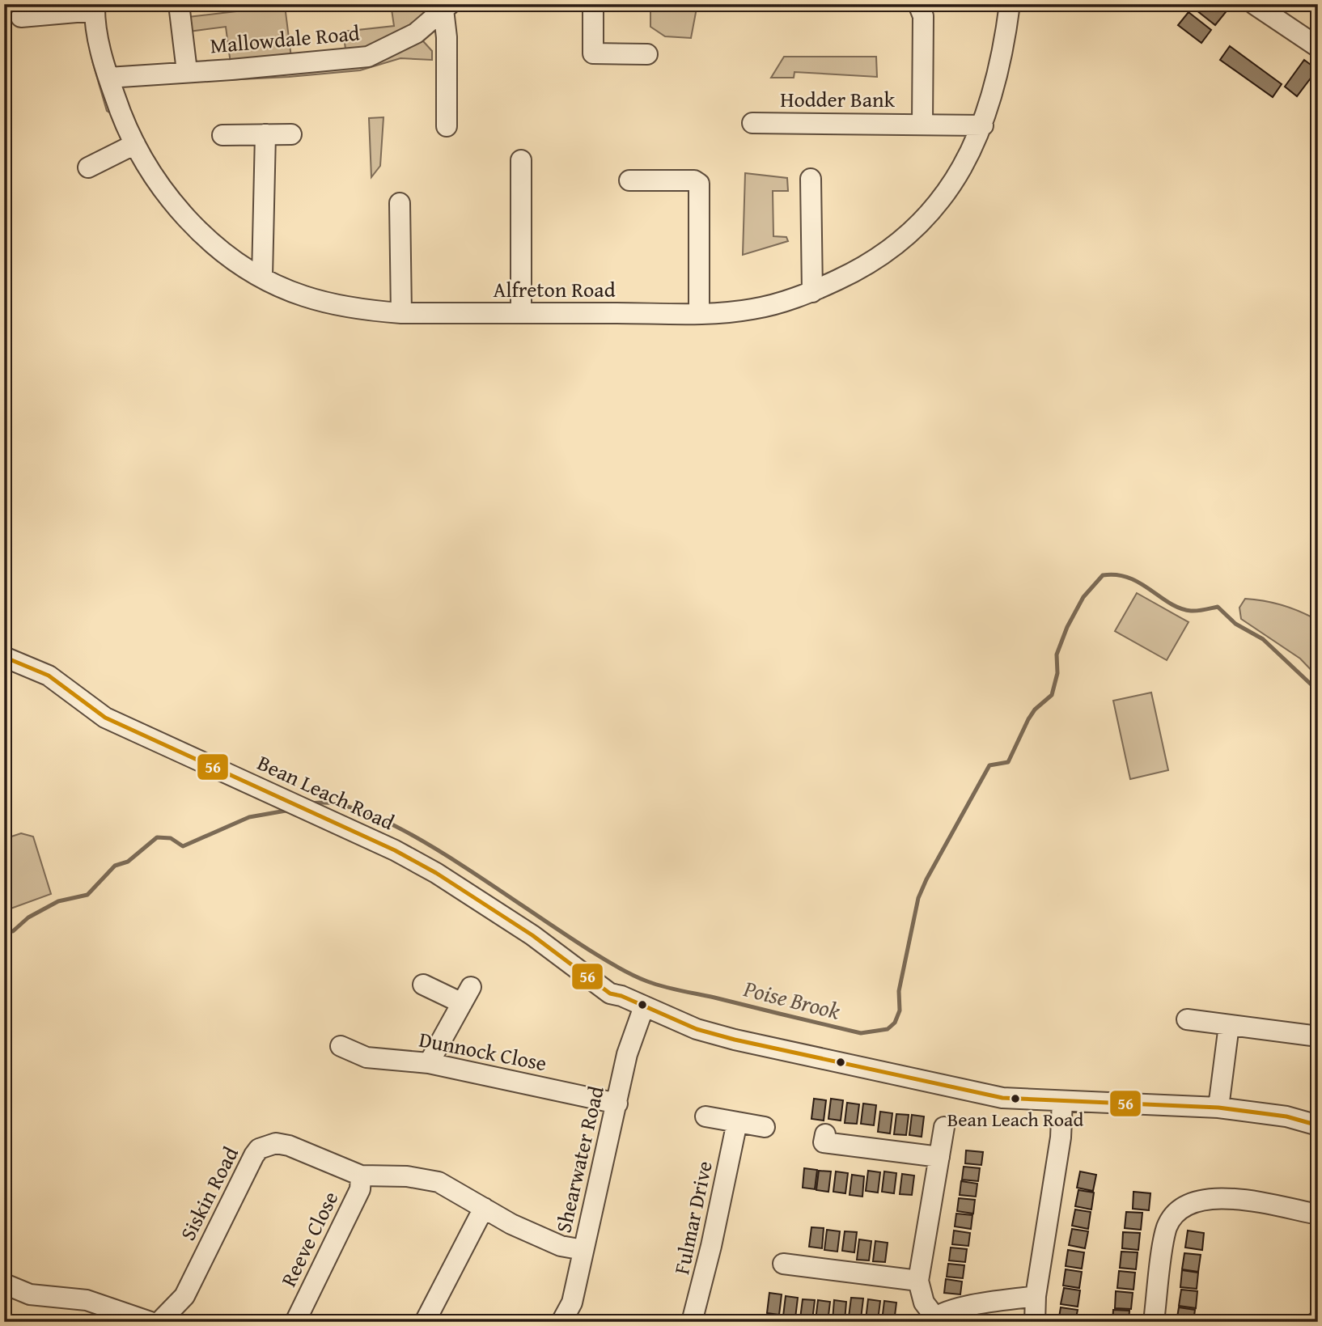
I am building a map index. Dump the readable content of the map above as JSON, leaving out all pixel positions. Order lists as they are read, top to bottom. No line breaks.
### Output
{"streets":{"street":["Mallowdale Road","Hodder Bank","Alfreton Road","Bean Leach Road","Dunnock Close","Shearwater Road","Siskin Road","Fulmar Drive","Reeve Close"]},"crossings":[["Mallowdale Road","Alfreton Road"],["Hodder Bank","Alfreton Road"],["Bean Leach Road","Shearwater Road"],["Dunnock Close","Shearwater Road"],["Shearwater Road","Siskin Road"],["Siskin Road","Reeve Close"]],"water":["Poise Brook"],"places":["Bean Leach Road"],"lines":["transit line 56"]}
